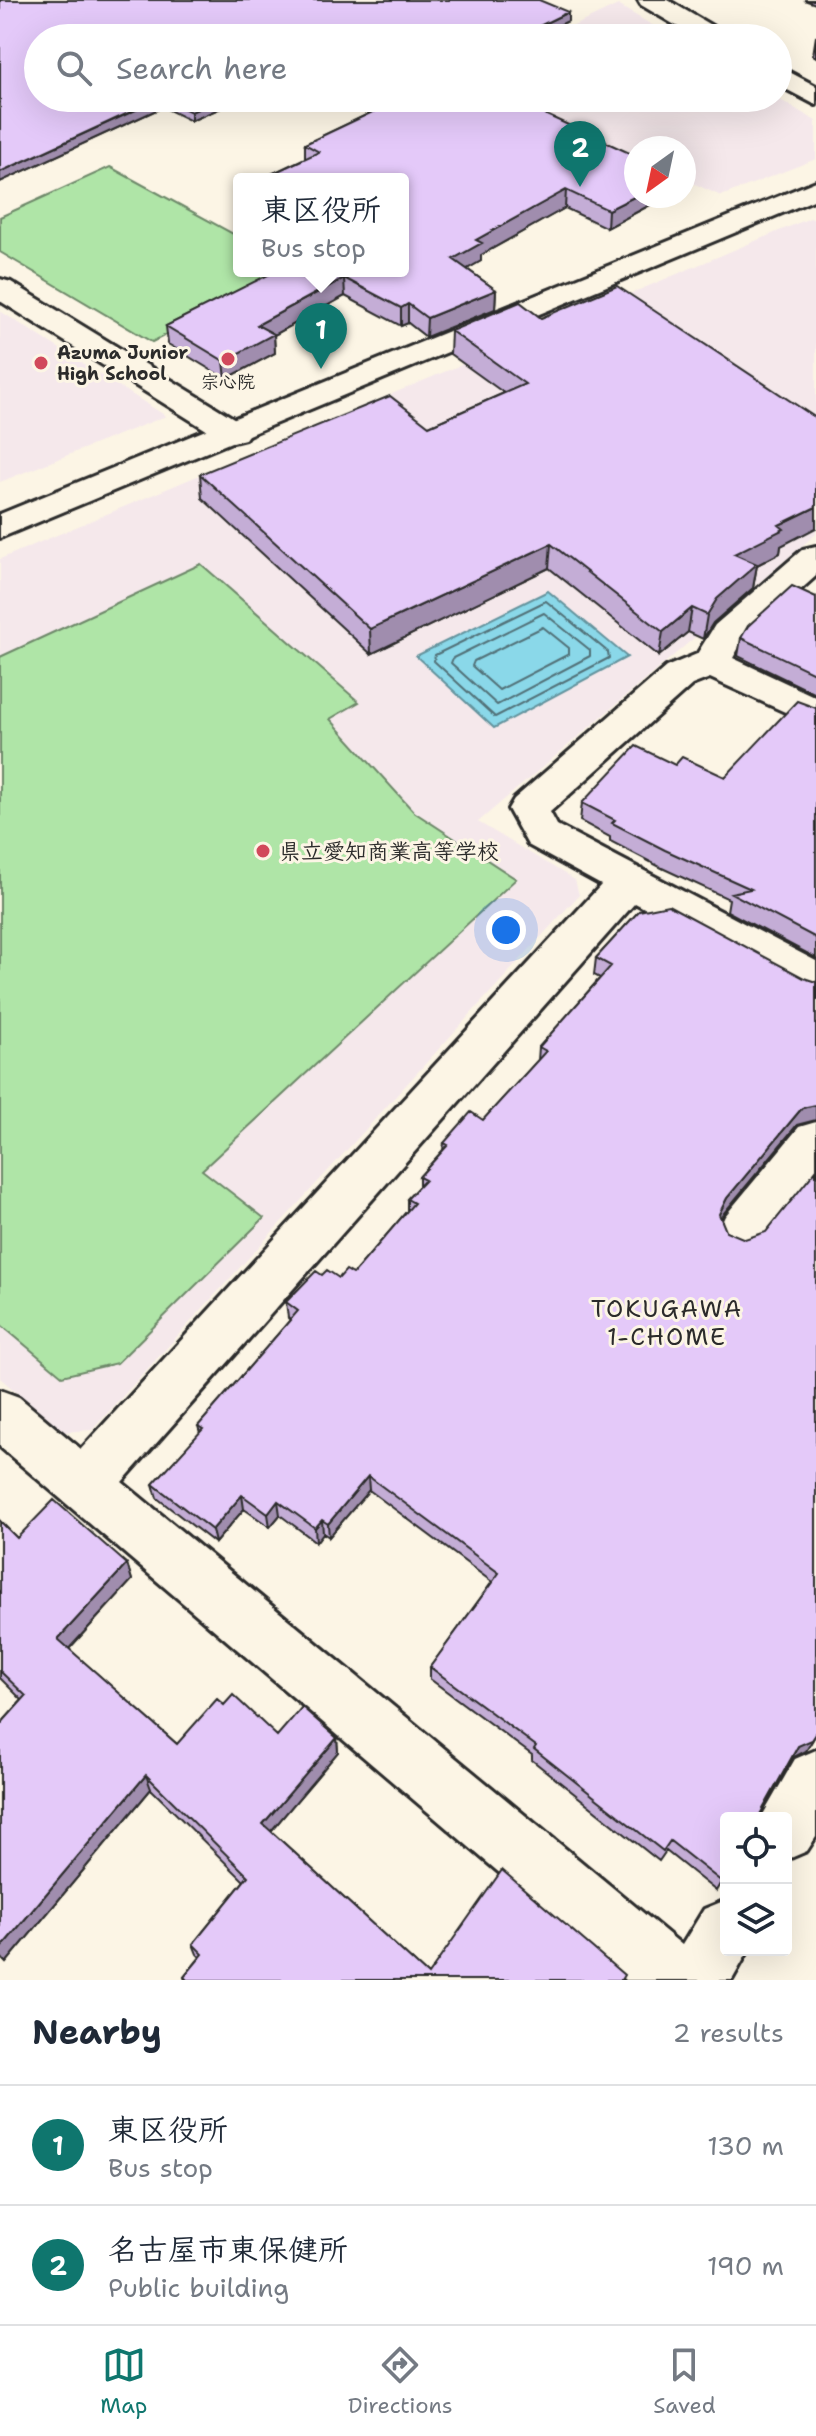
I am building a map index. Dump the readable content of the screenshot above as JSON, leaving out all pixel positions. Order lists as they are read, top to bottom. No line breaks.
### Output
{"districts":["TOKUGAWA 1-CHOME"],"places":["宗心院","Azuma Junior High School","県立愛知商業高等学校"],"north":"bottom left","page":{"search":"Search here","pins":["2","1"],"popup":["東区役所","Bus stop"],"heading":["Nearby","2 results"],"list":[{"mark":"1","name":"東区役所","note":"Bus stop","value":"130 m"},{"mark":"2","name":"名古屋市東保健所","note":"Public building","value":"190 m"}],"nav":["Map","Directions","Saved"]}}
